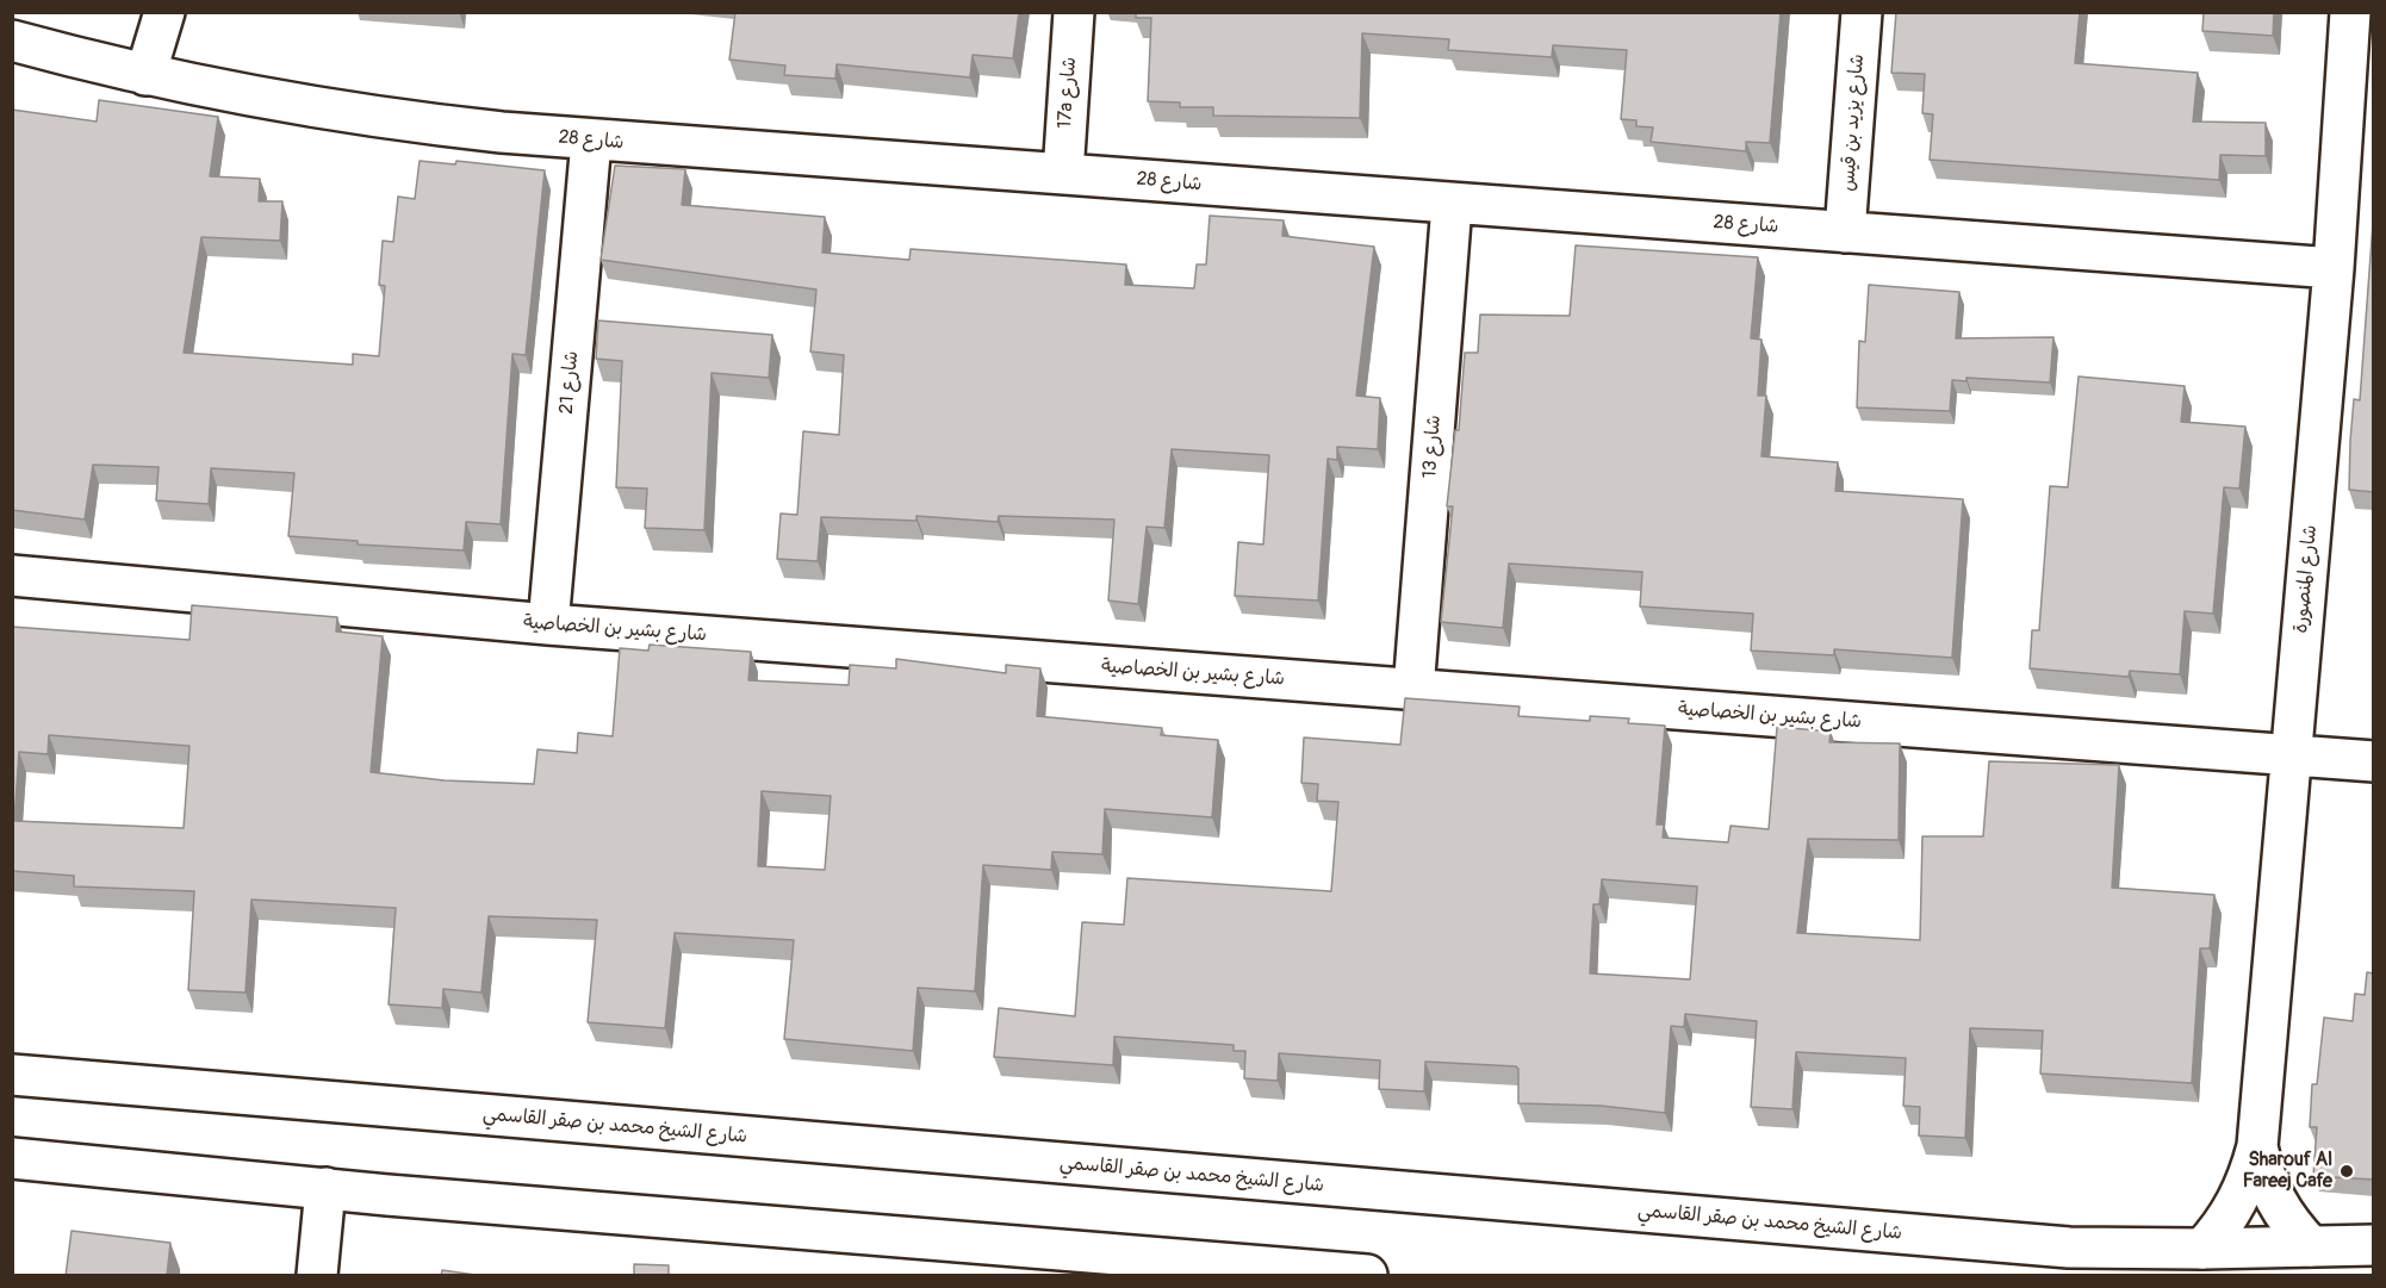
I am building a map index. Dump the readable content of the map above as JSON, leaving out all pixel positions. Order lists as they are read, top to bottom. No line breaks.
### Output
{"streets":{"street":["17a شارع","شارع يزيد بن قيس","شارع 28","شارع 21","شارع 13","شارع المنصورة","شارع بشير بن الخصاصية","شارع الشيخ محمد بن صقر القاسمي"]},"crossings":[["17a شارع","شارع 28"],["شارع يزيد بن قيس","شارع 28"],["شارع 28","شارع 21"],["شارع 28","شارع 13"],["شارع 28","شارع المنصورة"],["شارع 21","شارع بشير بن الخصاصية"],["شارع 13","شارع بشير بن الخصاصية"],["شارع المنصورة","شارع بشير بن الخصاصية"],["شارع المنصورة","شارع الشيخ محمد بن صقر القاسمي"]],"places":["Sharouf Al Fareej Cafe"]}
